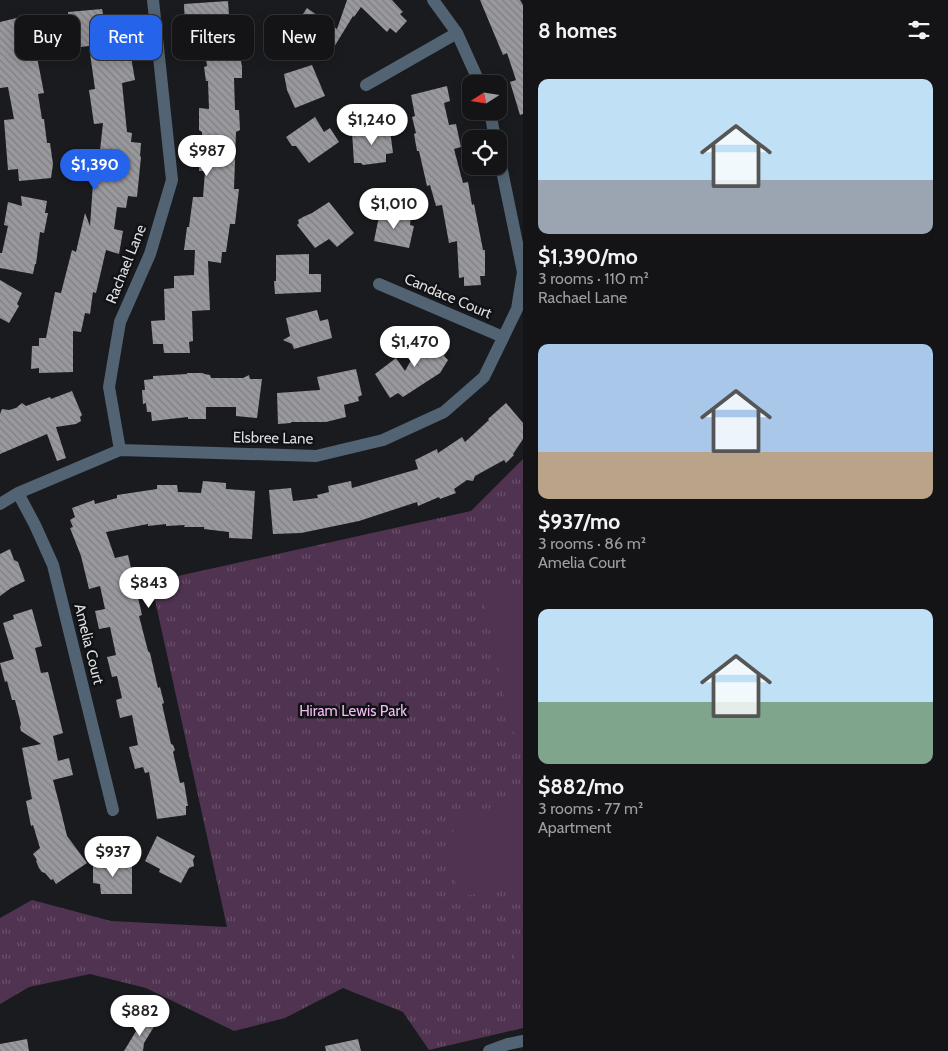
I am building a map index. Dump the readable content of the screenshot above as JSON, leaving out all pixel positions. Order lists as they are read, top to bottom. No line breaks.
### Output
{"streets":{"street":["Rachael Lane","Candace Court","Elsbree Lane","Amelia Court"]},"crossings":[["Rachael Lane","Elsbree Lane"],["Candace Court","Elsbree Lane"],["Elsbree Lane","Amelia Court"]],"parks":["Hiram Lewis Park"],"north":"left","page":{"heading":"8 homes","chip":["Buy","Rent","Filters","New"],"list":[{"name":"$1,390/mo","note":"3 rooms · 110 m² · Rachael Lane"},{"name":"$937/mo","note":"3 rooms · 86 m² · Amelia Court"},{"name":"$882/mo","note":"3 rooms · 77 m² · Apartment"}],"price":["$1,240","$987","$1,390","$1,010","$1,470","$843","$937","$882"]}}
